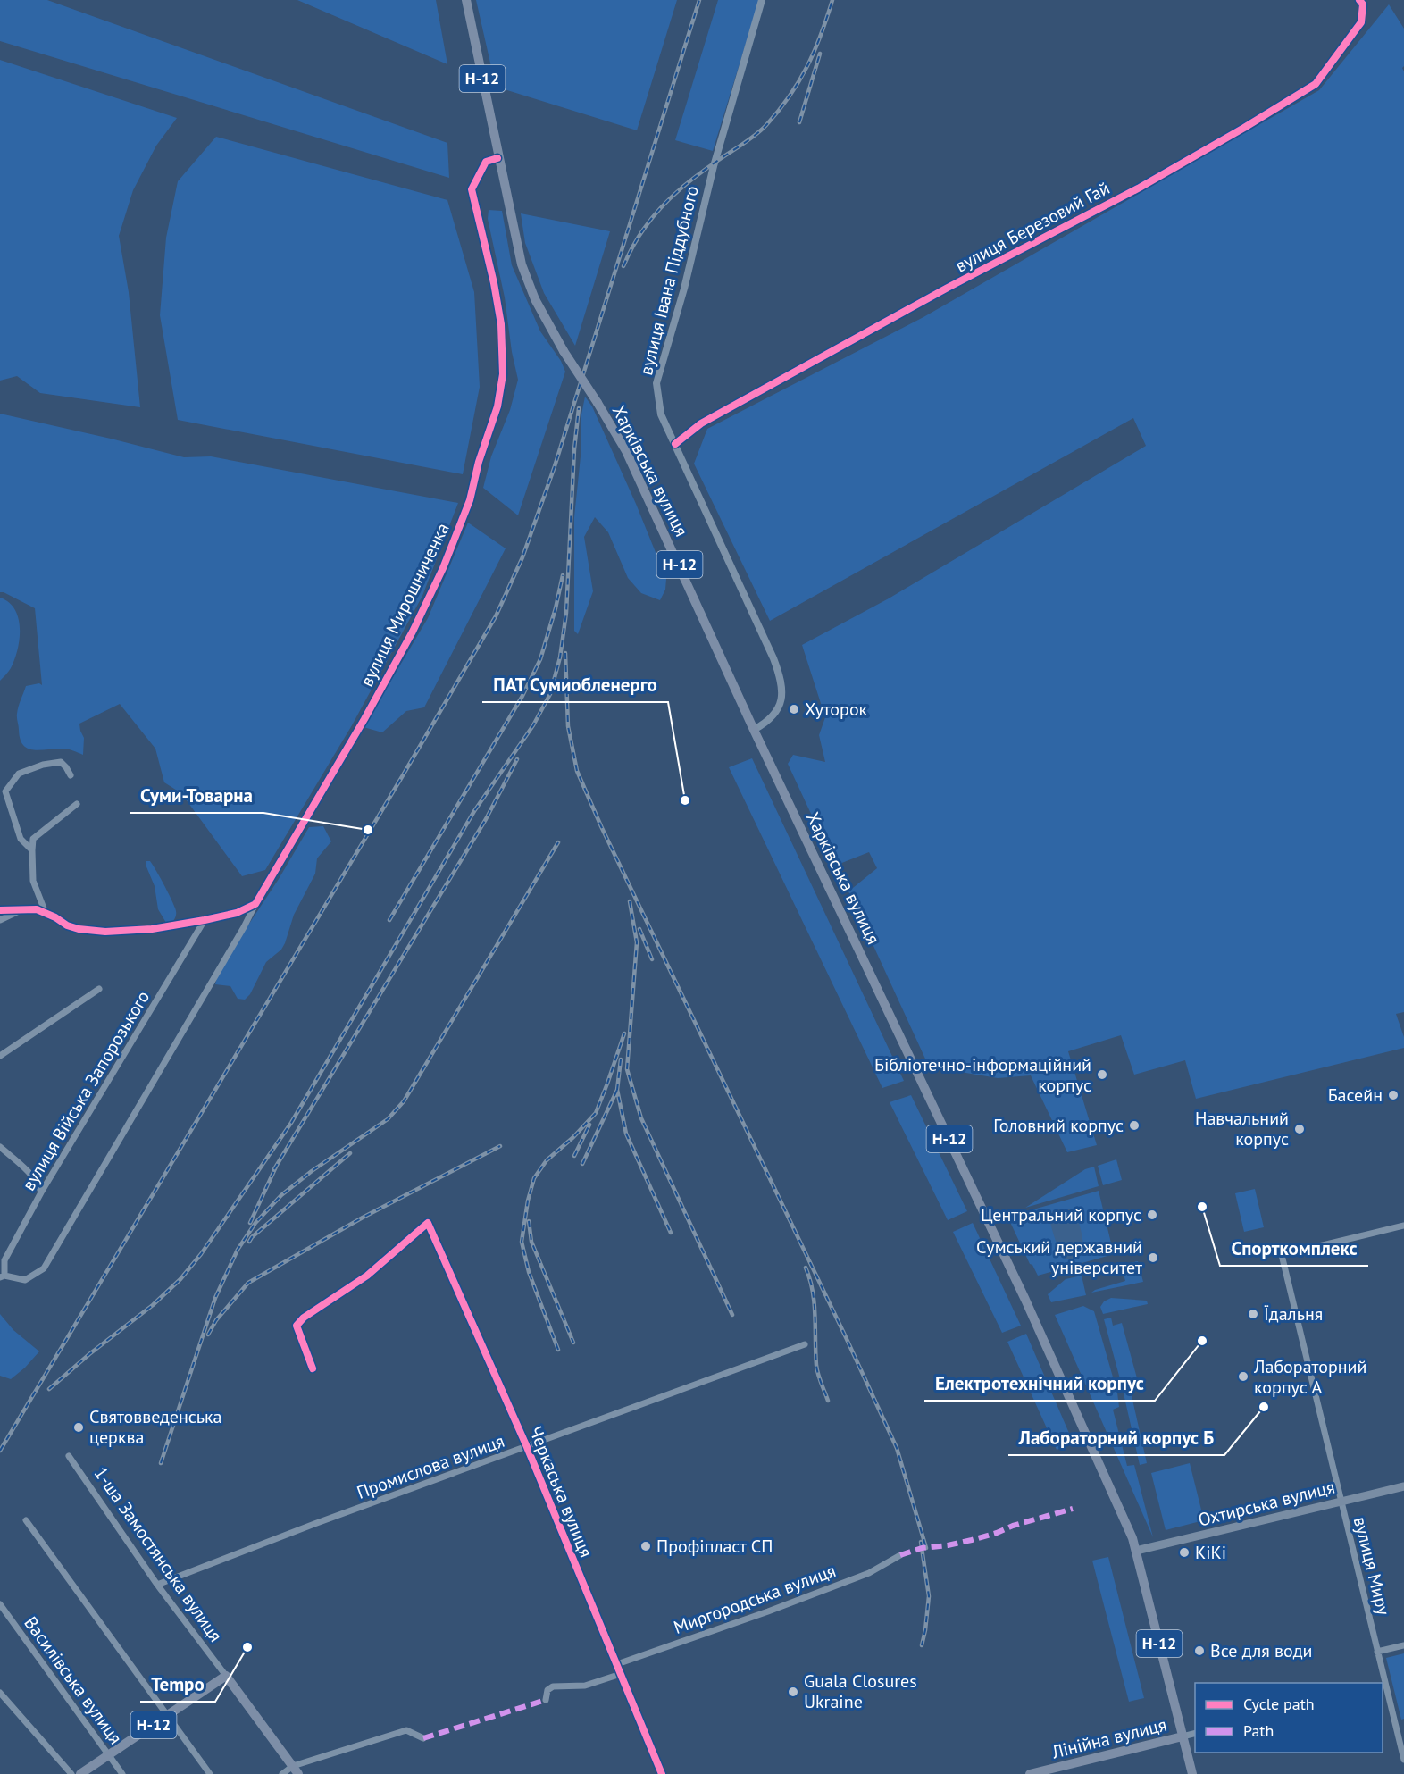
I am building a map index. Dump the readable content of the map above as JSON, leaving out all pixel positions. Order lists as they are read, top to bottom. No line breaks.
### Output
{"streets":{"main road":["Н-12","Харківська вулиця","Охтирська вулиця","1-ша Замостянська вулиця","Лінійна вулиця"],"street":["вулиця Березовий Гай","вулиця Івана Піддубного","вулиця Мирошниченка","вулиця Війська Запорозького","Промислова вулиця","Черкаська вулиця","вулиця Миру","Миргородська вулиця","Василівська вулиця"]},"crossings":[["Н-12","1-ша Замостянська вулиця"],["Н-12","Василівська вулиця"],["вулиця Березовий Гай","вулиця Івана Піддубного"],["вулиця Івана Піддубного","Харківська вулиця"],["Харківська вулиця","вулиця Мирошниченка"],["Харківська вулиця","Охтирська вулиця"],["Харківська вулиця","Лінійна вулиця"],["Промислова вулиця","Черкаська вулиця"],["Промислова вулиця","1-ша Замостянська вулиця"],["Черкаська вулиця","Миргородська вулиця"],["Охтирська вулиця","вулиця Миру"]],"places":["Хуторок","ПАТ Сумиобленерго","Суми-Товарна","Бібліотечно-інформаційний корпус","Басейн","Головний корпус","Навчальний корпус","Спорткомплекс","Центральний корпус","Сумський державний університет","Їдальня","Електротехнічний корпус","Лабораторний корпус А","Лабораторний корпус Б","Святовведенська церква","Профіпласт СП","КіКі","Tempo","Все для води","Guala Closures Ukraine"],"legend":["Cycle path","Path"]}
